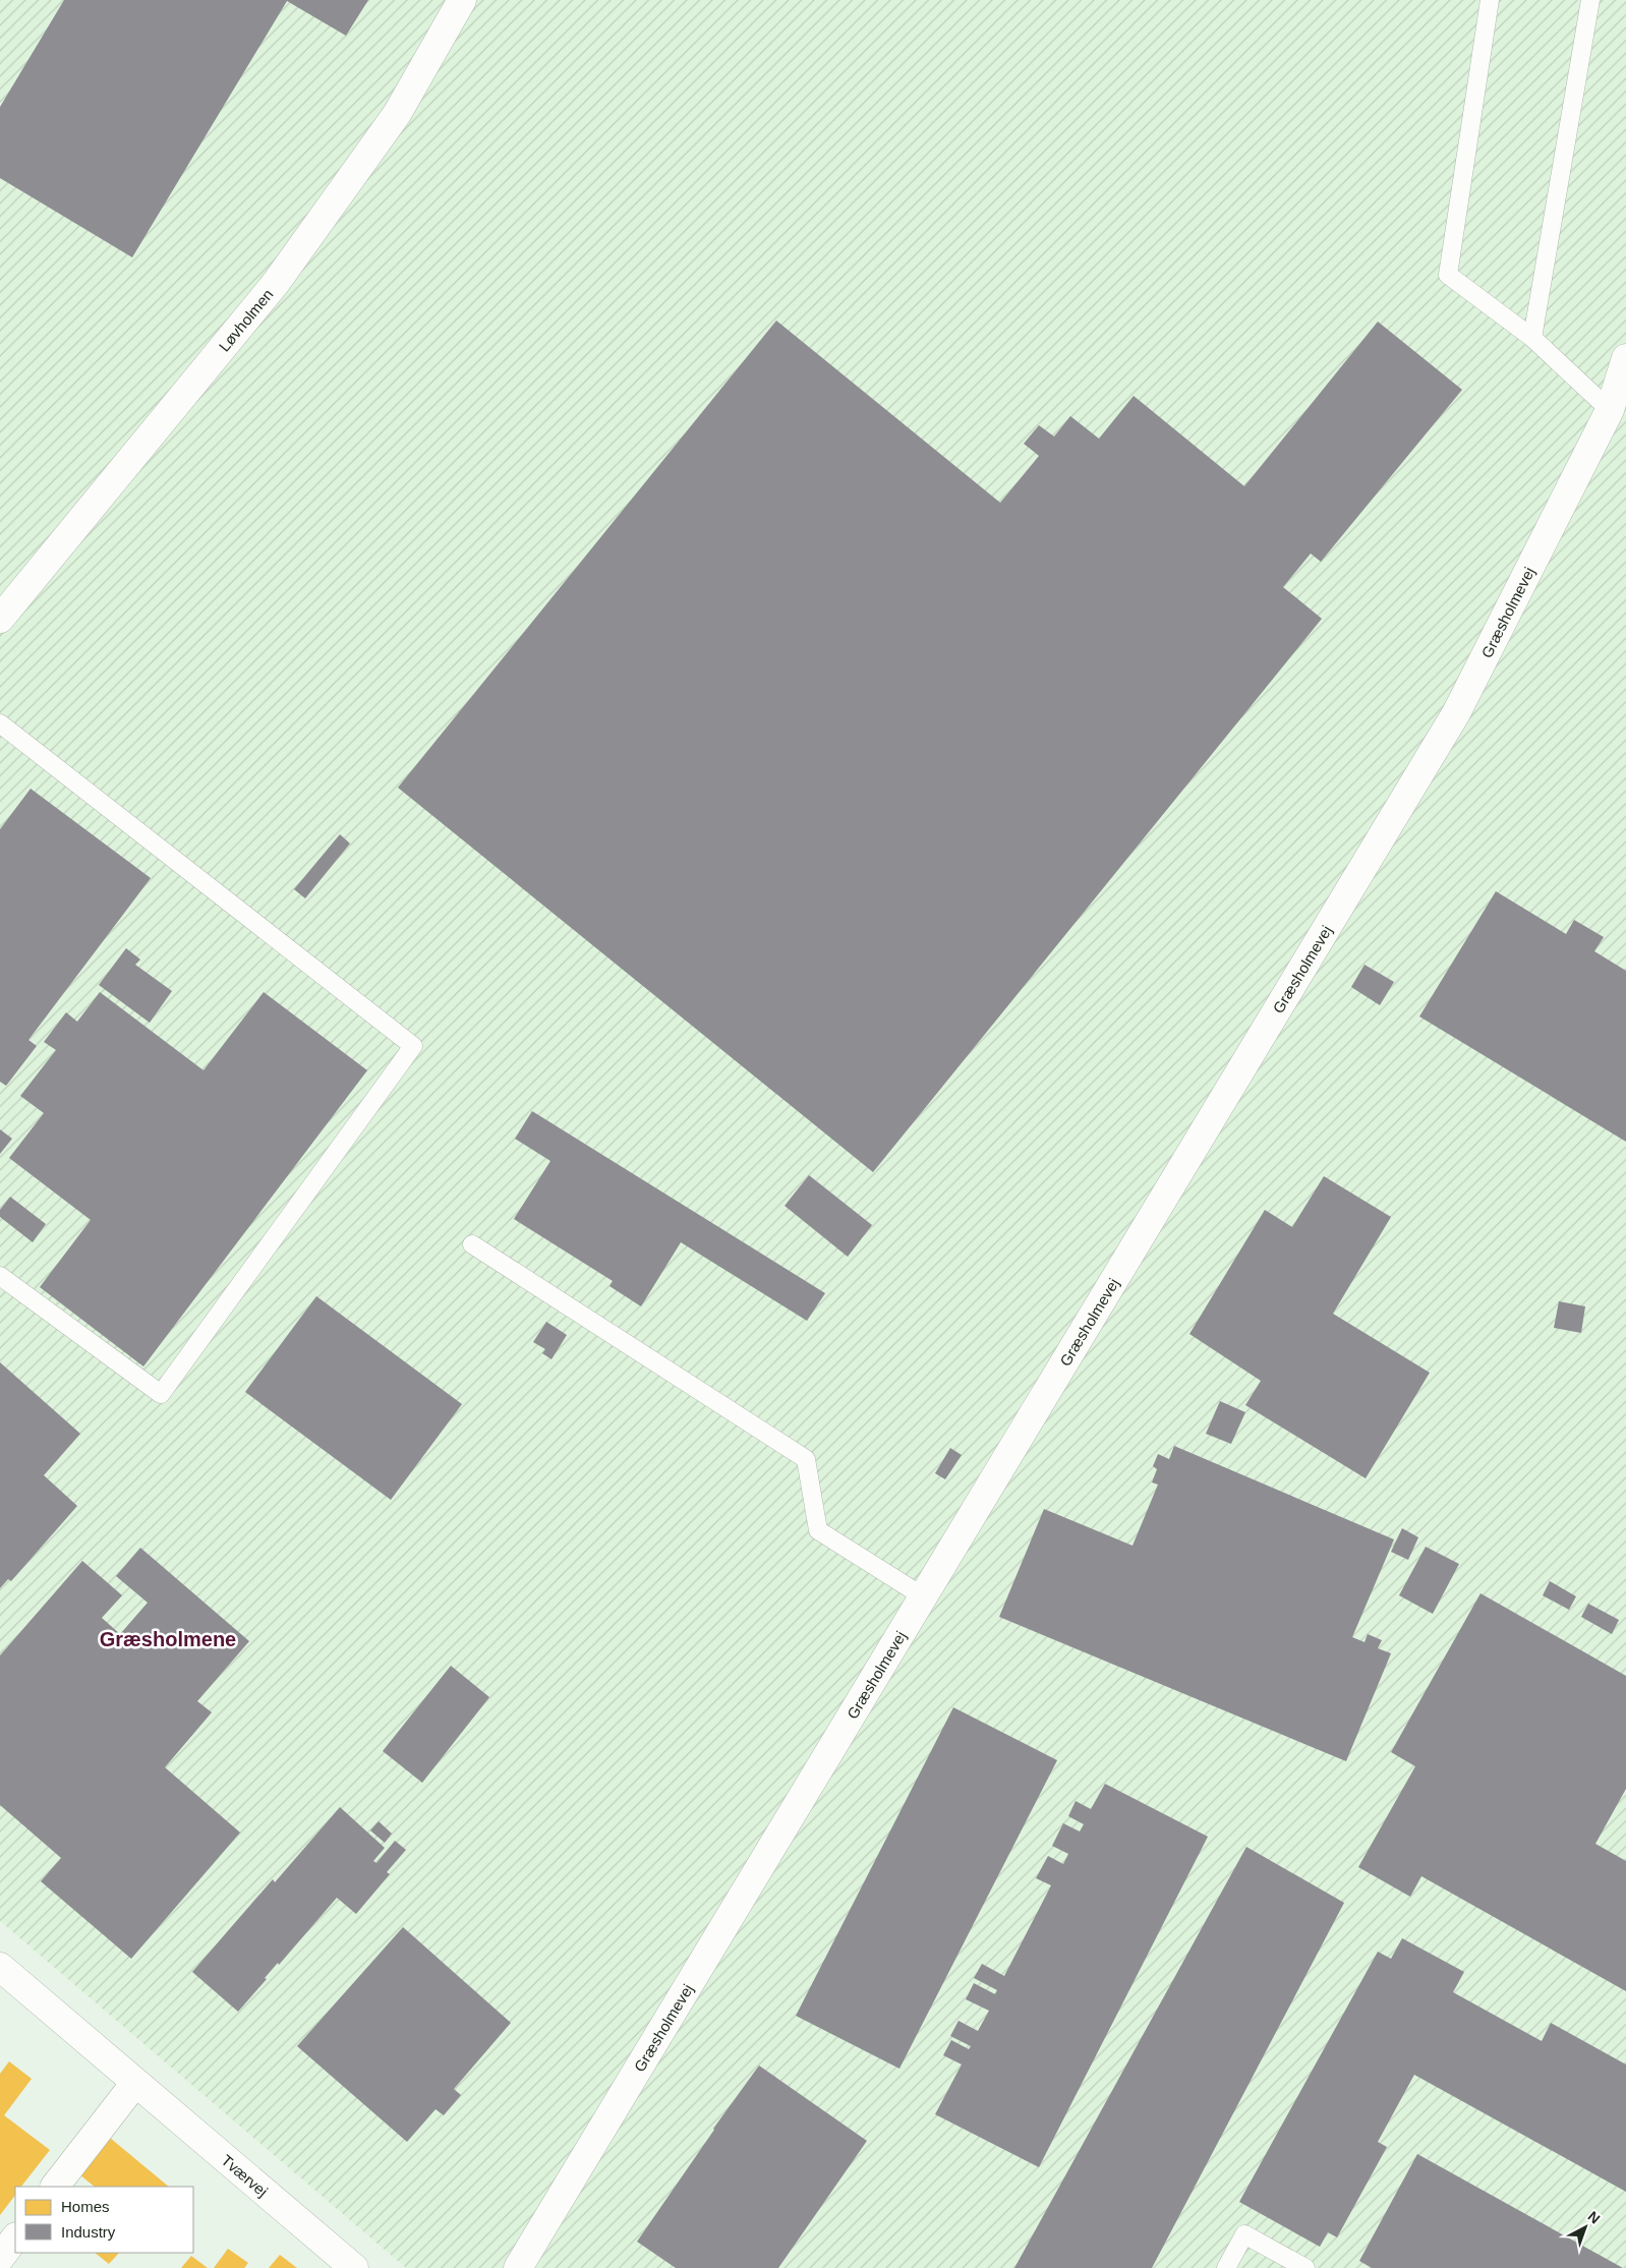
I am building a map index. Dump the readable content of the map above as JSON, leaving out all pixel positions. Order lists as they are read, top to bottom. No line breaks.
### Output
{"streets":{"street":["Løvholmen","Græsholmevej","Tværvej"]},"districts":["Græsholmene"],"legend":["Homes","Industry"],"north":"top right"}
